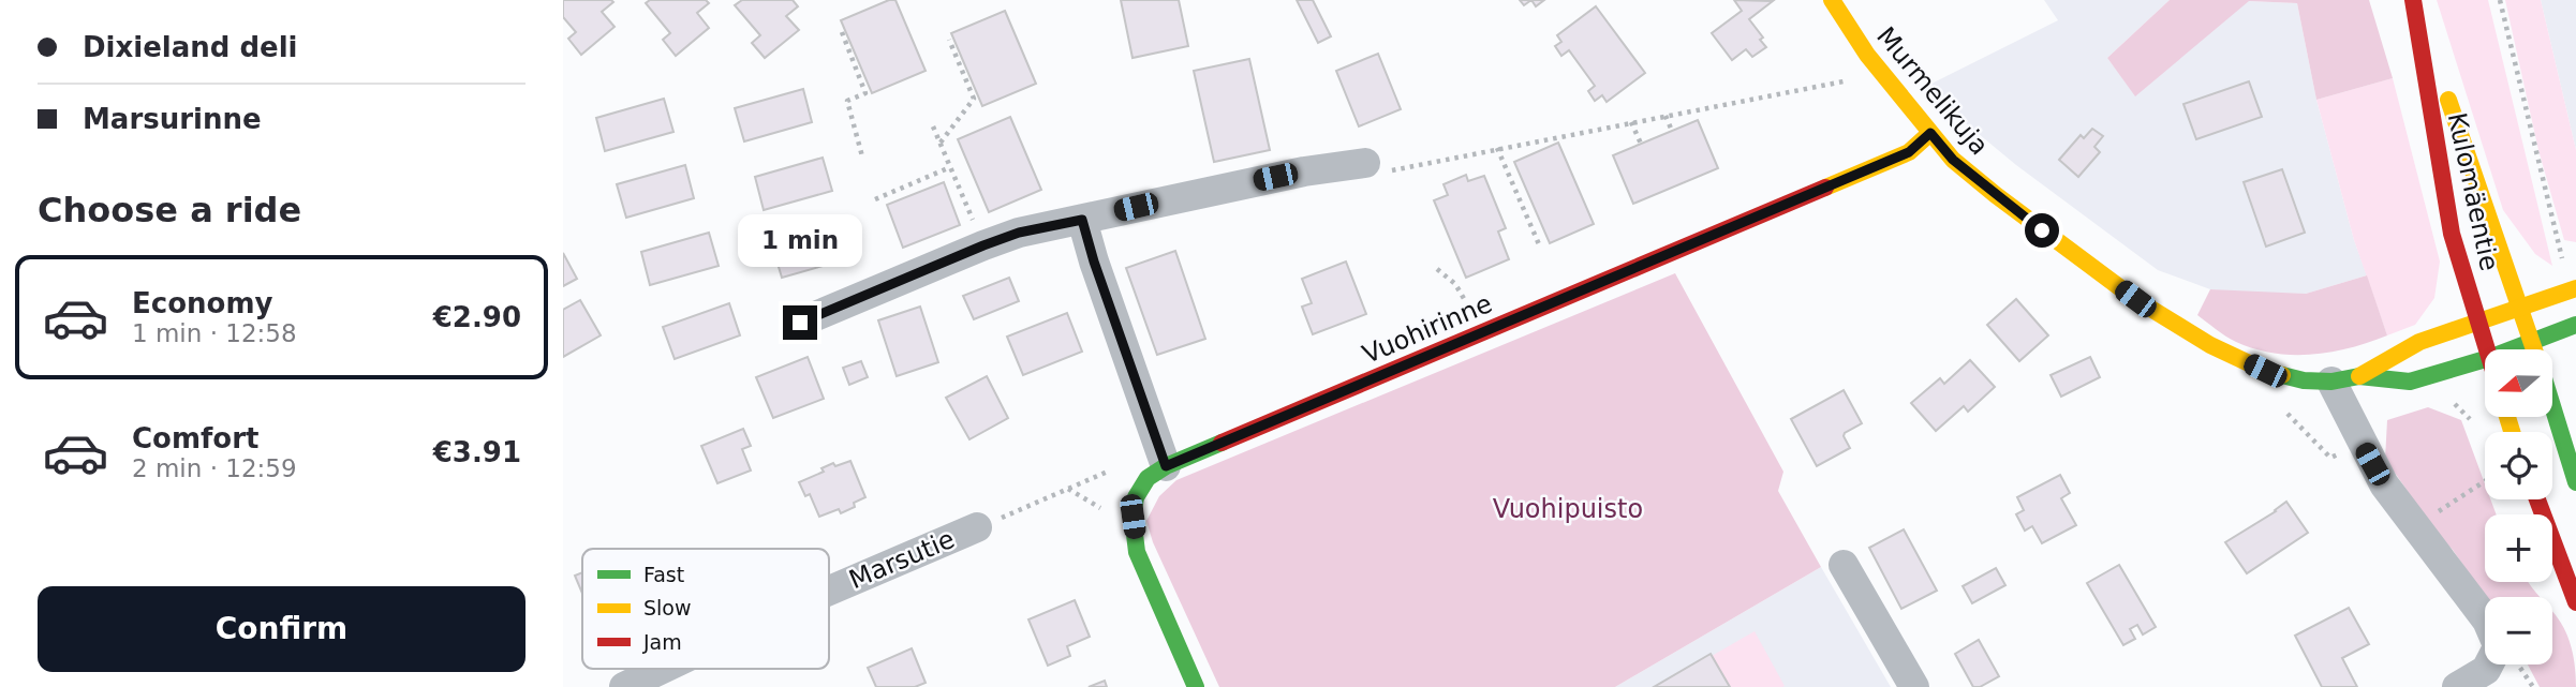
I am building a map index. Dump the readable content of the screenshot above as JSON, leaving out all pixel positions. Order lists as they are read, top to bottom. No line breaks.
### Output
{"streets":{"street":["Murmelikuja","Kulomäentie","Vuohirinne","Marsutie"]},"crossings":[["Murmelikuja","Kulomäentie"],["Murmelikuja","Vuohirinne"]],"parks":["Vuohipuisto"],"legend":["Fast","Slow","Jam"],"north":"left","page":{"banner":["Dixieland deli","Marsurinne"],"heading":"Choose a ride","bubble":"1 min","list":[{"name":"Economy","note":"1 min · 12:58","value":"€2.90"},{"name":"Comfort","note":"2 min · 12:59","value":"€3.91"}],"map_buttons":["+","−"],"buttons":"Confirm"}}
